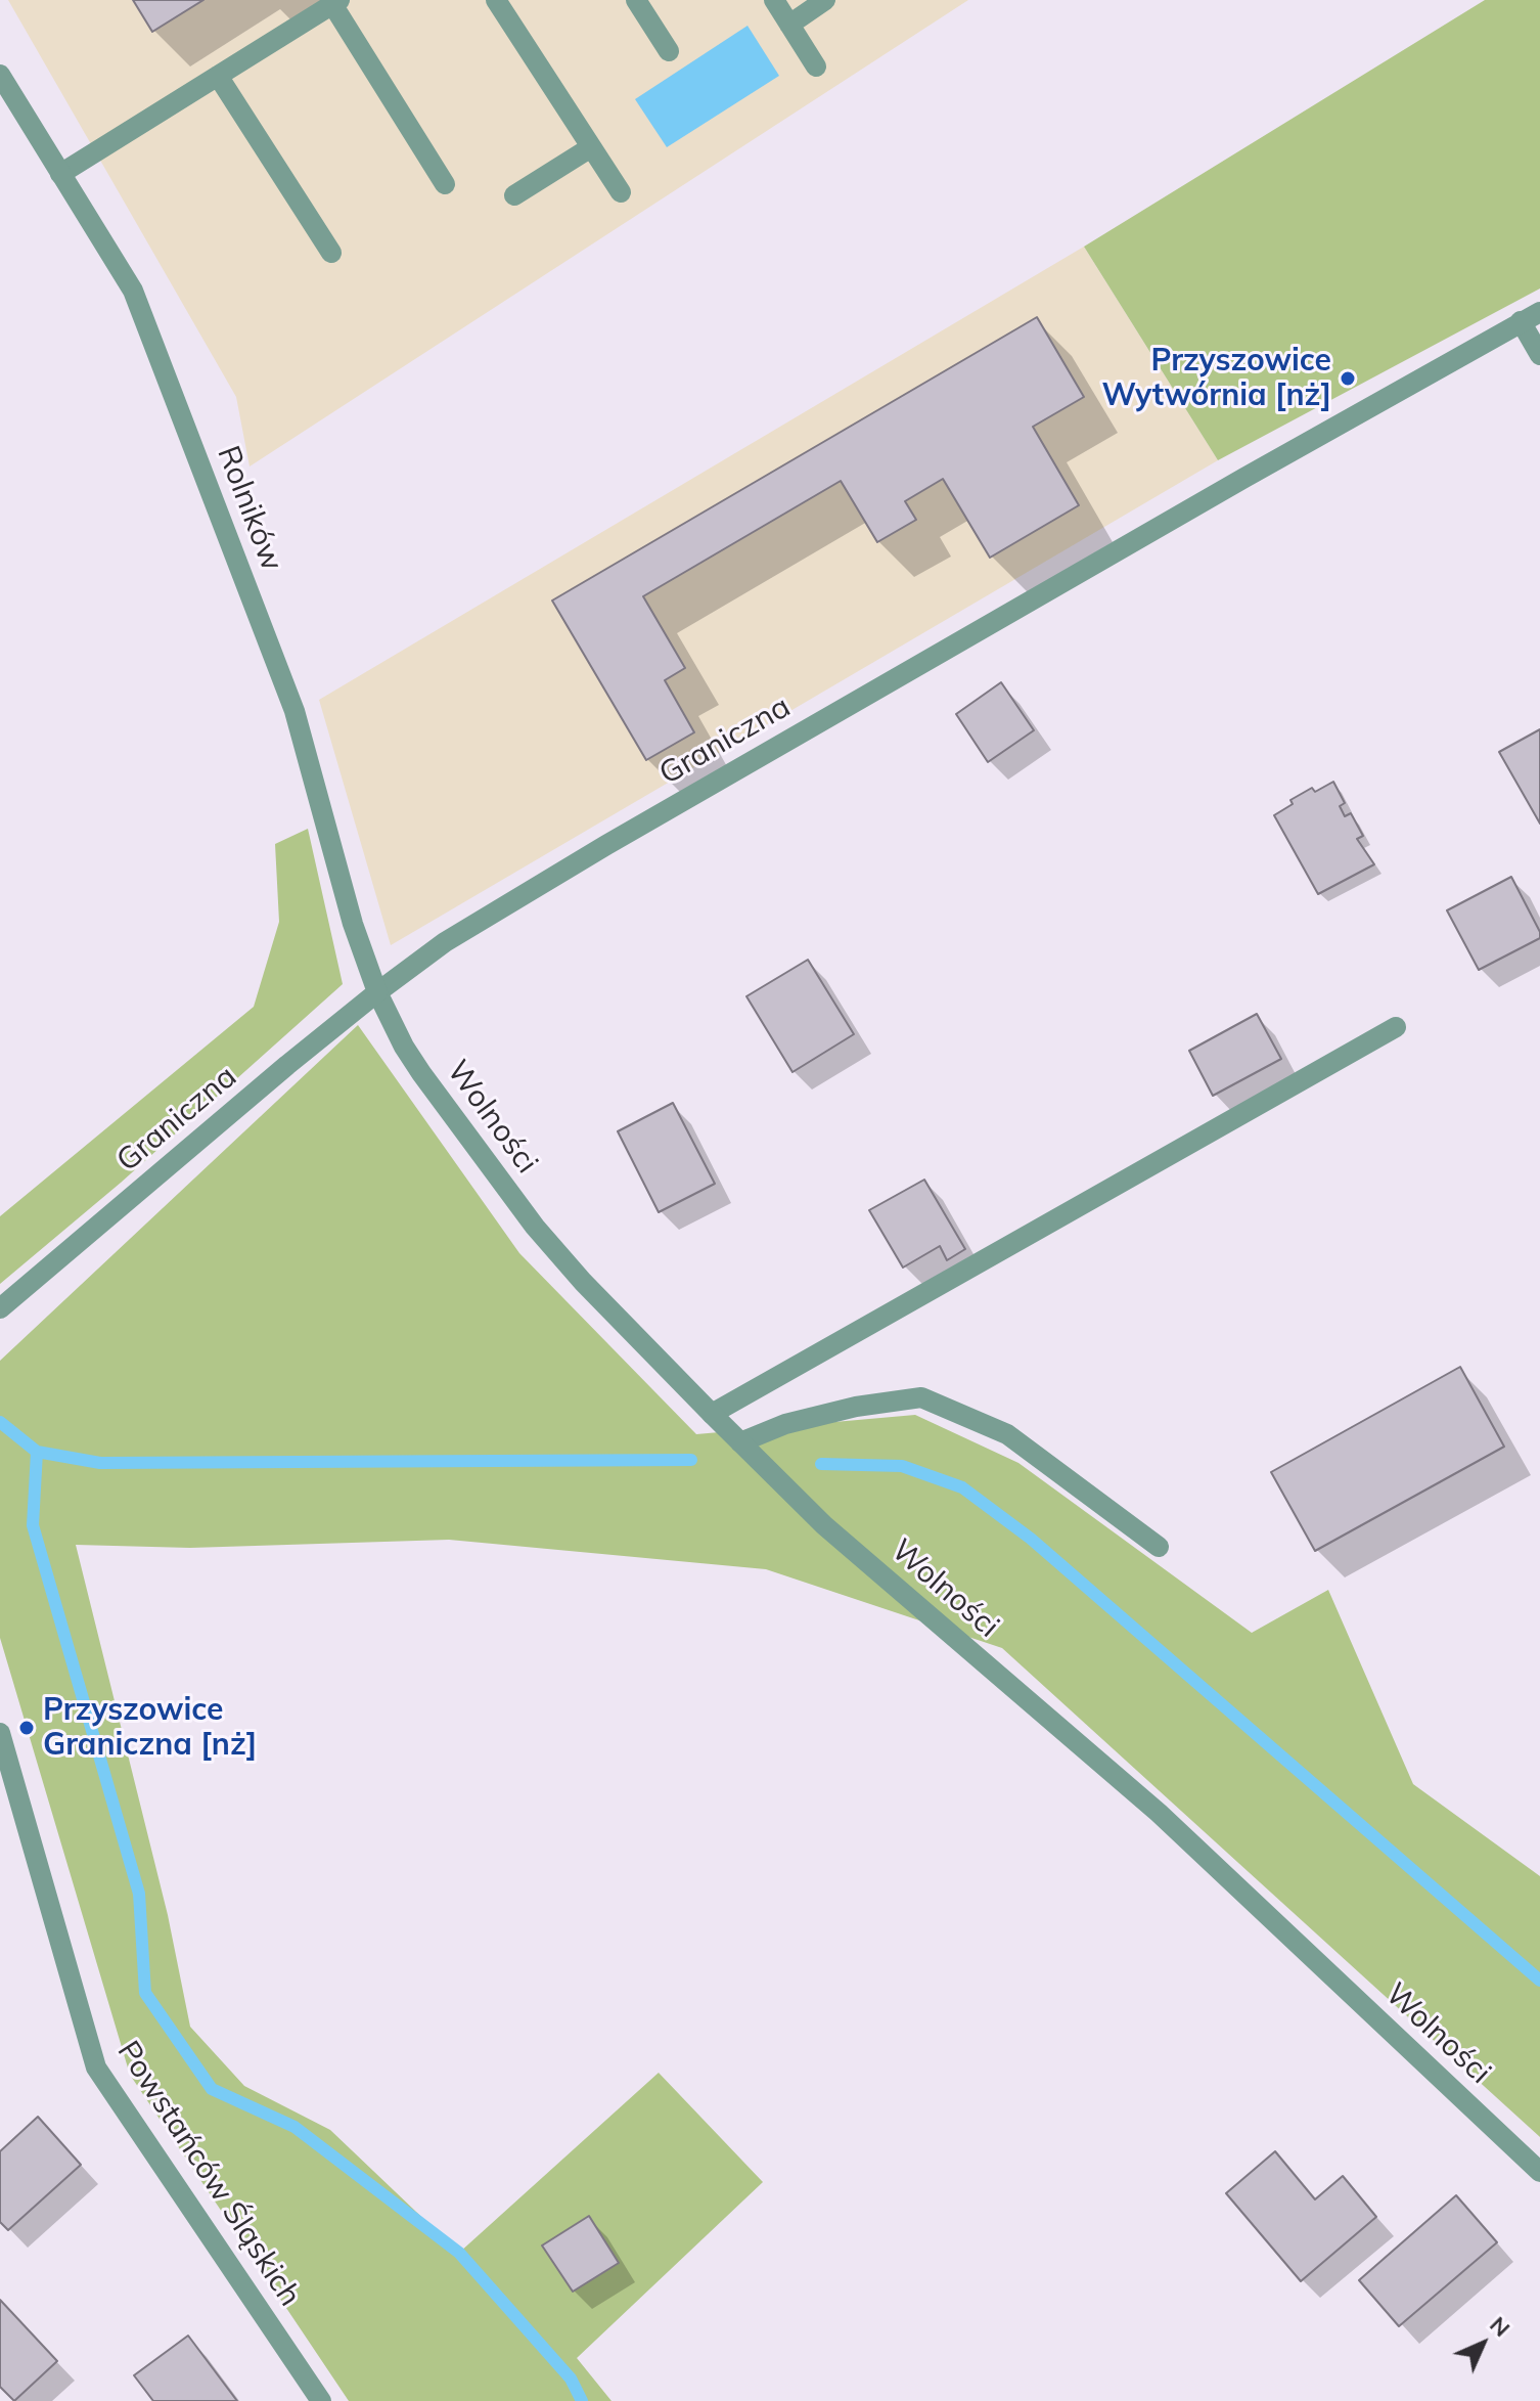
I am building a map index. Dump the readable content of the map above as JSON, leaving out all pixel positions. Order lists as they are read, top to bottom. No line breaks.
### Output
{"streets":{"street":["Rolników","Graniczna","Wolności","Powstańców Śląskich"]},"crossings":[["Rolników","Graniczna"],["Rolników","Wolności"],["Graniczna","Wolności"]],"places":["Przyszowice Wytwórnia [nż]","Przyszowice Graniczna [nż]"],"north":"top right"}
